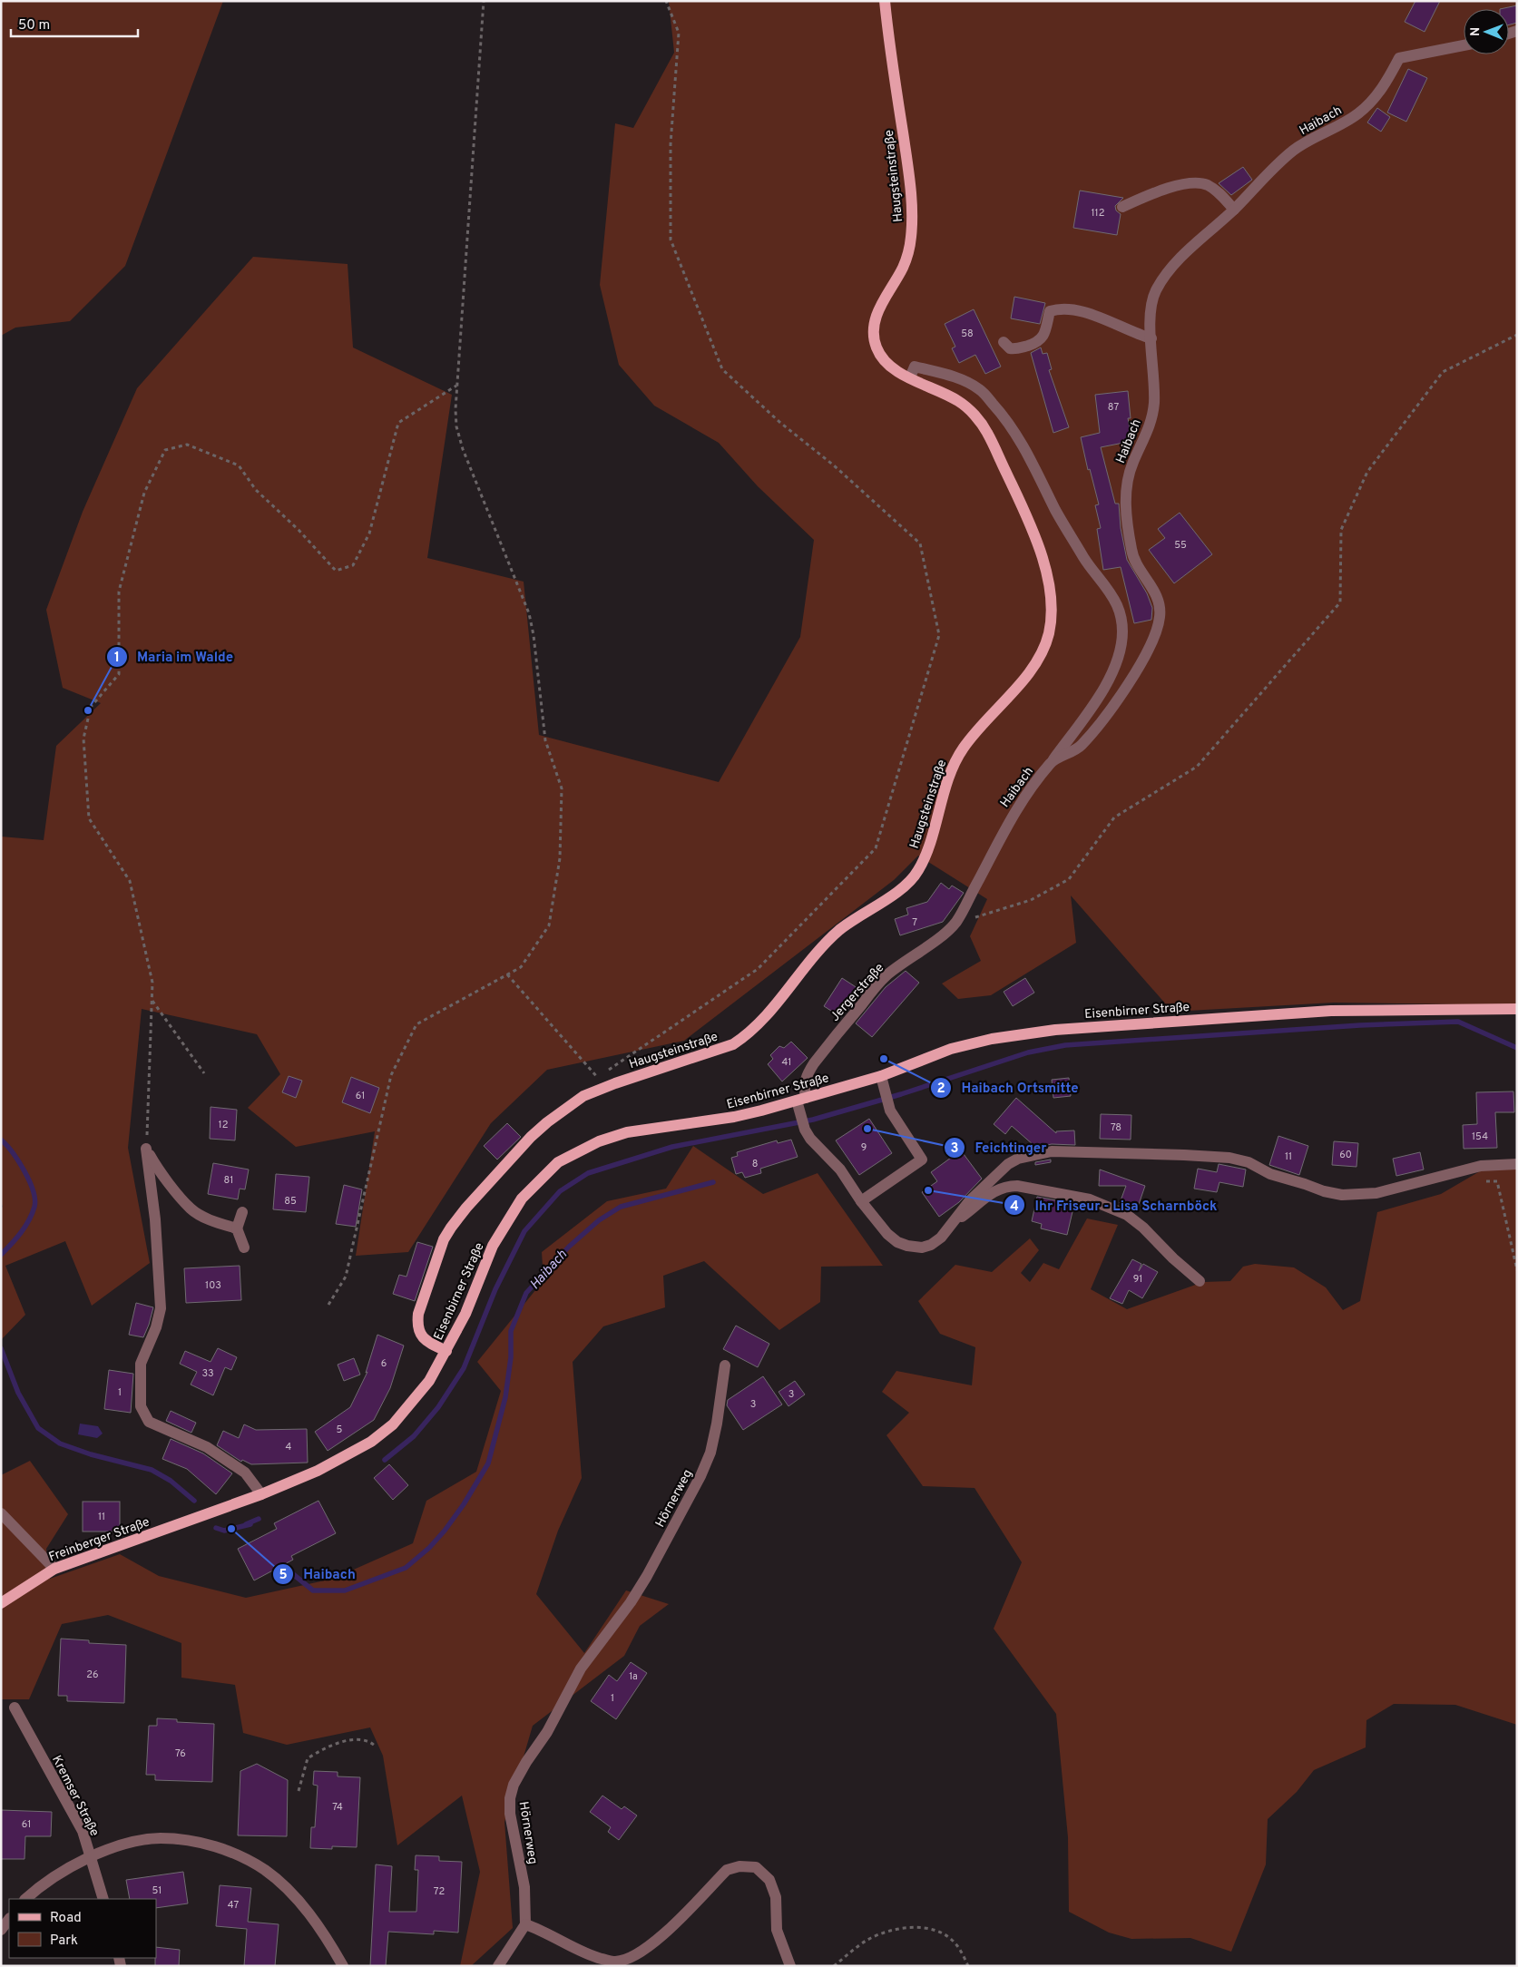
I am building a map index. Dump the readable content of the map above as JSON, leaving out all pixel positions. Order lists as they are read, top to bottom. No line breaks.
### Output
{"streets":{"main road":["Haugsteinstraße","Eisenbirner Straße","Freinberger Straße"],"street":["Haibach","Jergerstraße","Hörnerweg","Kremser Straße"]},"crossings":[["Haibach","Jergerstraße"],["Haugsteinstraße","Eisenbirner Straße"],["Jergerstraße","Eisenbirner Straße"],["Eisenbirner Straße","Freinberger Straße"]],"water":["Haibach"],"places":["Maria im Walde","Haibach Ortsmitte","Feichtinger","Ihr Friseur - Lisa Scharnböck","Haibach"],"house_numbers":["112","58","87","55","7","41","61","12","78","154","9","60","11","8","81","85","91","103","6","33","1","3","3","5","4","11","26","1a","1","76","74","61","51","72","47"],"legend":["Road","Park"],"scale_bar":"50 m","north":"left"}
